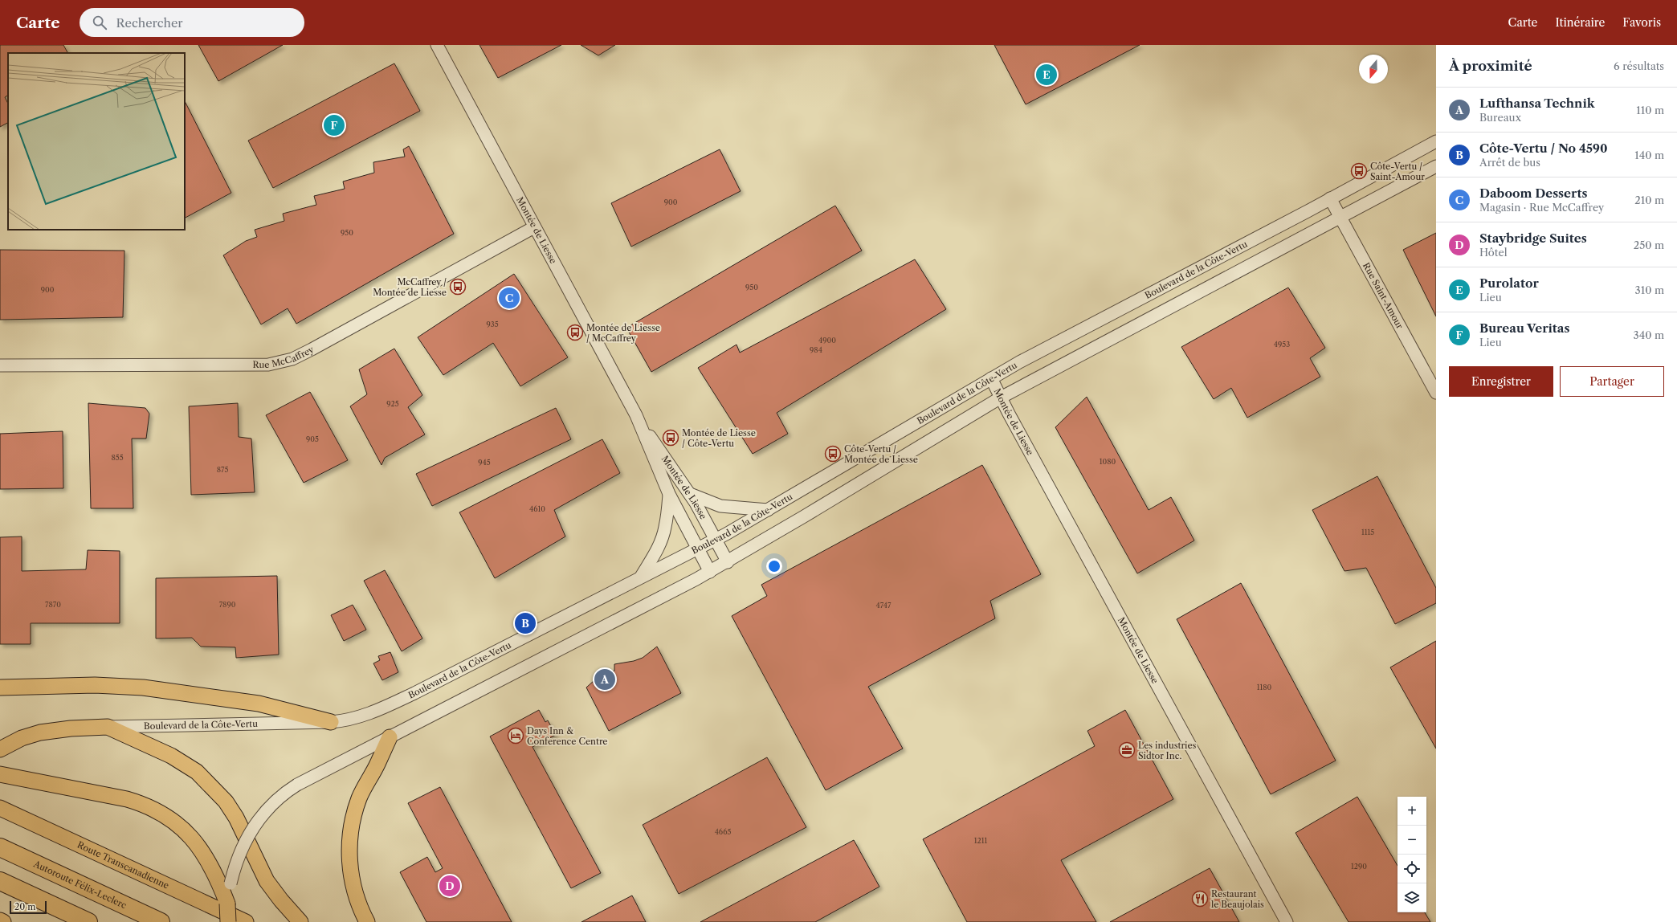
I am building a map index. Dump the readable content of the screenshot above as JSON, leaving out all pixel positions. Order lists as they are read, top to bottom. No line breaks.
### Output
{"streets":{"highway":["Autoroute Félix-Leclerc"],"main road":["Boulevard de la Côte-Vertu","Route Transcanadienne"],"street":["Montée de Liesse","Rue Saint-Amour","Rue McCaffrey"]},"crossings":[["Montée de Liesse","Boulevard de la Côte-Vertu"],["Montée de Liesse","Rue McCaffrey"],["Boulevard de la Côte-Vertu","Rue Saint-Amour"]],"places":{"bus stop":["Côte-Vertu / Saint-Amour","McCaffrey / Montée de Liesse","Montée de Liesse / McCaffrey","Montée de Liesse / Côte-Vertu","Côte-Vertu / Montée de Liesse"],"hotel":["Days Inn & Conference Centre"],"office":["Les industries Sidtor Inc."],"restaurant":["Restaurant le Beaujolais"]},"house_numbers":["900","950","950","900","935","4900","4953","984","925","905","855","1080","945","875","4610","1115","7870","7890","4747","1180","4665","1211","1290"],"scale_bar":"20 m","north":"bottom","page":{"header":"Carte","search":"Rechercher","nav":["Carte","Itinéraire","Favoris"],"heading":["À proximité","6 résultats"],"pins":["E","F","C","B","A","D"],"list":[{"mark":"A","name":"Lufthansa Technik","note":"Bureaux","value":"110 m"},{"mark":"B","name":"Côte-Vertu / No 4590","note":"Arrêt de bus","value":"140 m"},{"mark":"C","name":"Daboom Desserts","note":"Magasin · Rue McCaffrey","value":"210 m"},{"mark":"D","name":"Staybridge Suites","note":"Hôtel","value":"250 m"},{"mark":"E","name":"Purolator","note":"Lieu","value":"310 m"},{"mark":"F","name":"Bureau Veritas","note":"Lieu","value":"340 m"}],"buttons":["Enregistrer","Partager"],"map_buttons":["+","−"],"scale":"20 m"}}
